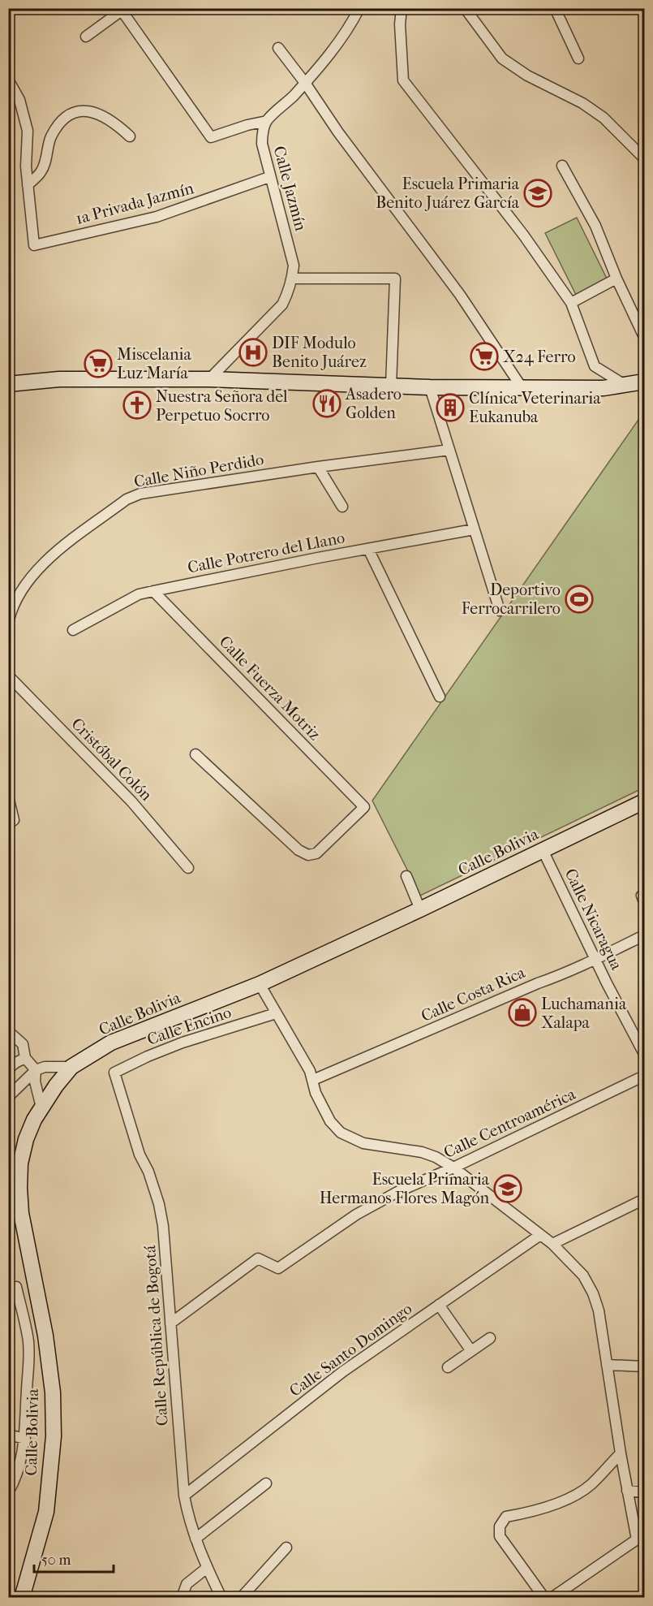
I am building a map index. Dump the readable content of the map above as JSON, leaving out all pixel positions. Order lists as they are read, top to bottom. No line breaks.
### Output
{"streets":{"main road":["Calle Bolivia"],"street":["Calle Jazmín","1a Privada Jazmín","Calle Niño Perdido","Calle Potrero del Llano","Calle Fuerza Motriz","Cristóbal Colón","Calle Nicaragua","Calle Costa Rica","Calle Encino","Calle Centroamérica","Calle República de Bogotá","Calle Santo Domingo"]},"crossings":[["Calle Jazmín","1a Privada Jazmín"],["Calle Potrero del Llano","Calle Fuerza Motriz"],["Calle Bolivia","Calle Nicaragua"],["Calle Nicaragua","Calle Costa Rica"],["Calle Encino","Calle República de Bogotá"],["Calle Centroamérica","Calle República de Bogotá"],["Calle República de Bogotá","Calle Santo Domingo"]],"places":{"school or university":["Escuela Primaria Benito Juárez García","Escuela Primaria Hermanos Flores Magón"],"hospital":["DIF Modulo Benito Juárez"],"supermarket":["X24 Ferro","Miscelania Luz María"],"restaurant":["Asadero Golden"],"church":["Nuestra Señora del Perpetuo Socrro"],"building":["Clínica Veterinaria Eukanuba"],"sports":["Deportivo Ferrocarrilero"],"shop":["Luchamania Xalapa"]},"scale_bar":"50 m"}
